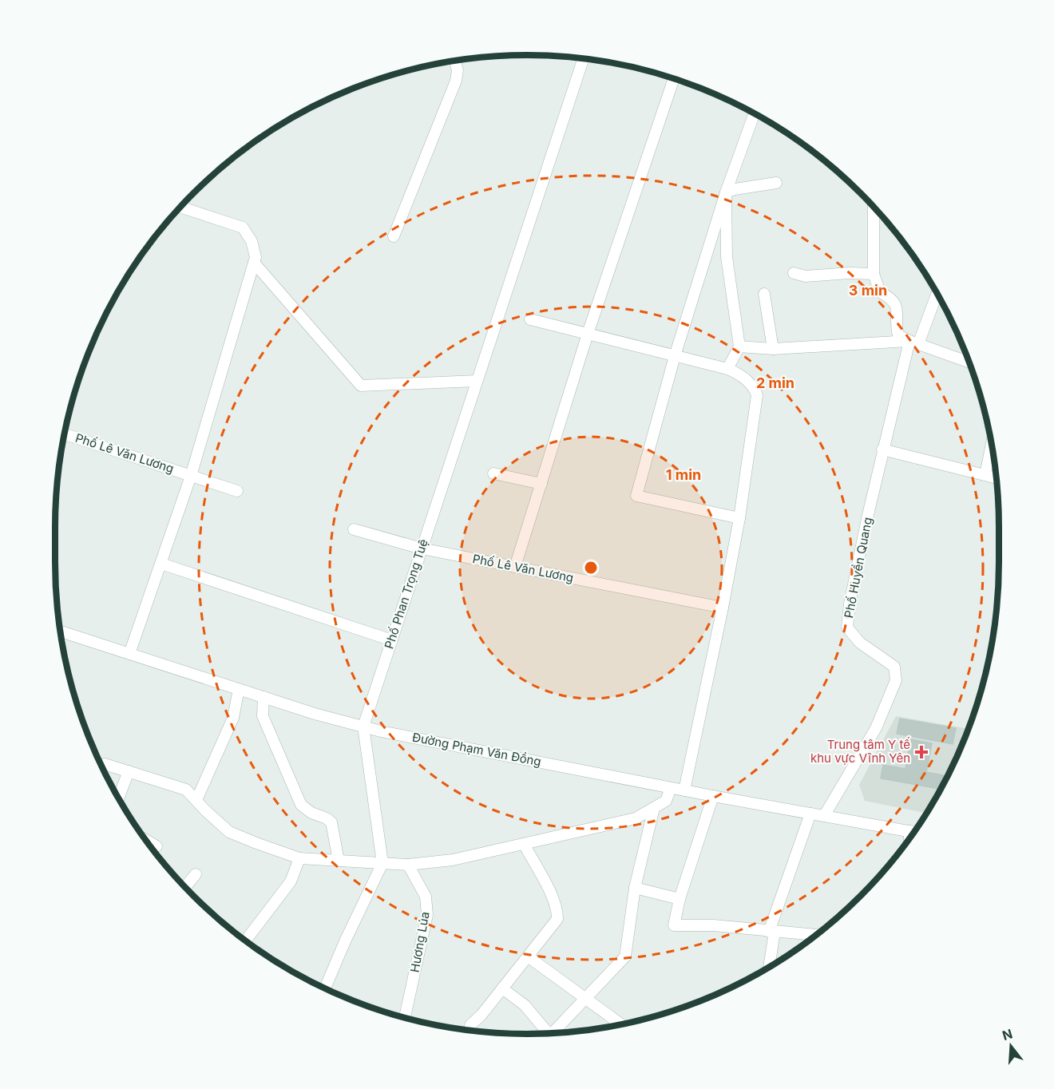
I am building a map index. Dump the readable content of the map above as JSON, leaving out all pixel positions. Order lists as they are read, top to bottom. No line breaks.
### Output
{"streets":{"street":["Phố Lê Văn Lương","Phố Huyền Quang","Phố Phan Trọng Tuệ","Đường Phạm Văn Đồng","Hương Lúa"]},"crossings":[["Phố Lê Văn Lương","Phố Phan Trọng Tuệ"],["Phố Huyền Quang","Đường Phạm Văn Đồng"],["Phố Phan Trọng Tuệ","Đường Phạm Văn Đồng"]],"places":{"health":["Trung tâm Y tế khu vực Vĩnh Yên"]},"north":"top","rings":["3 min","2 min","1 min"]}
